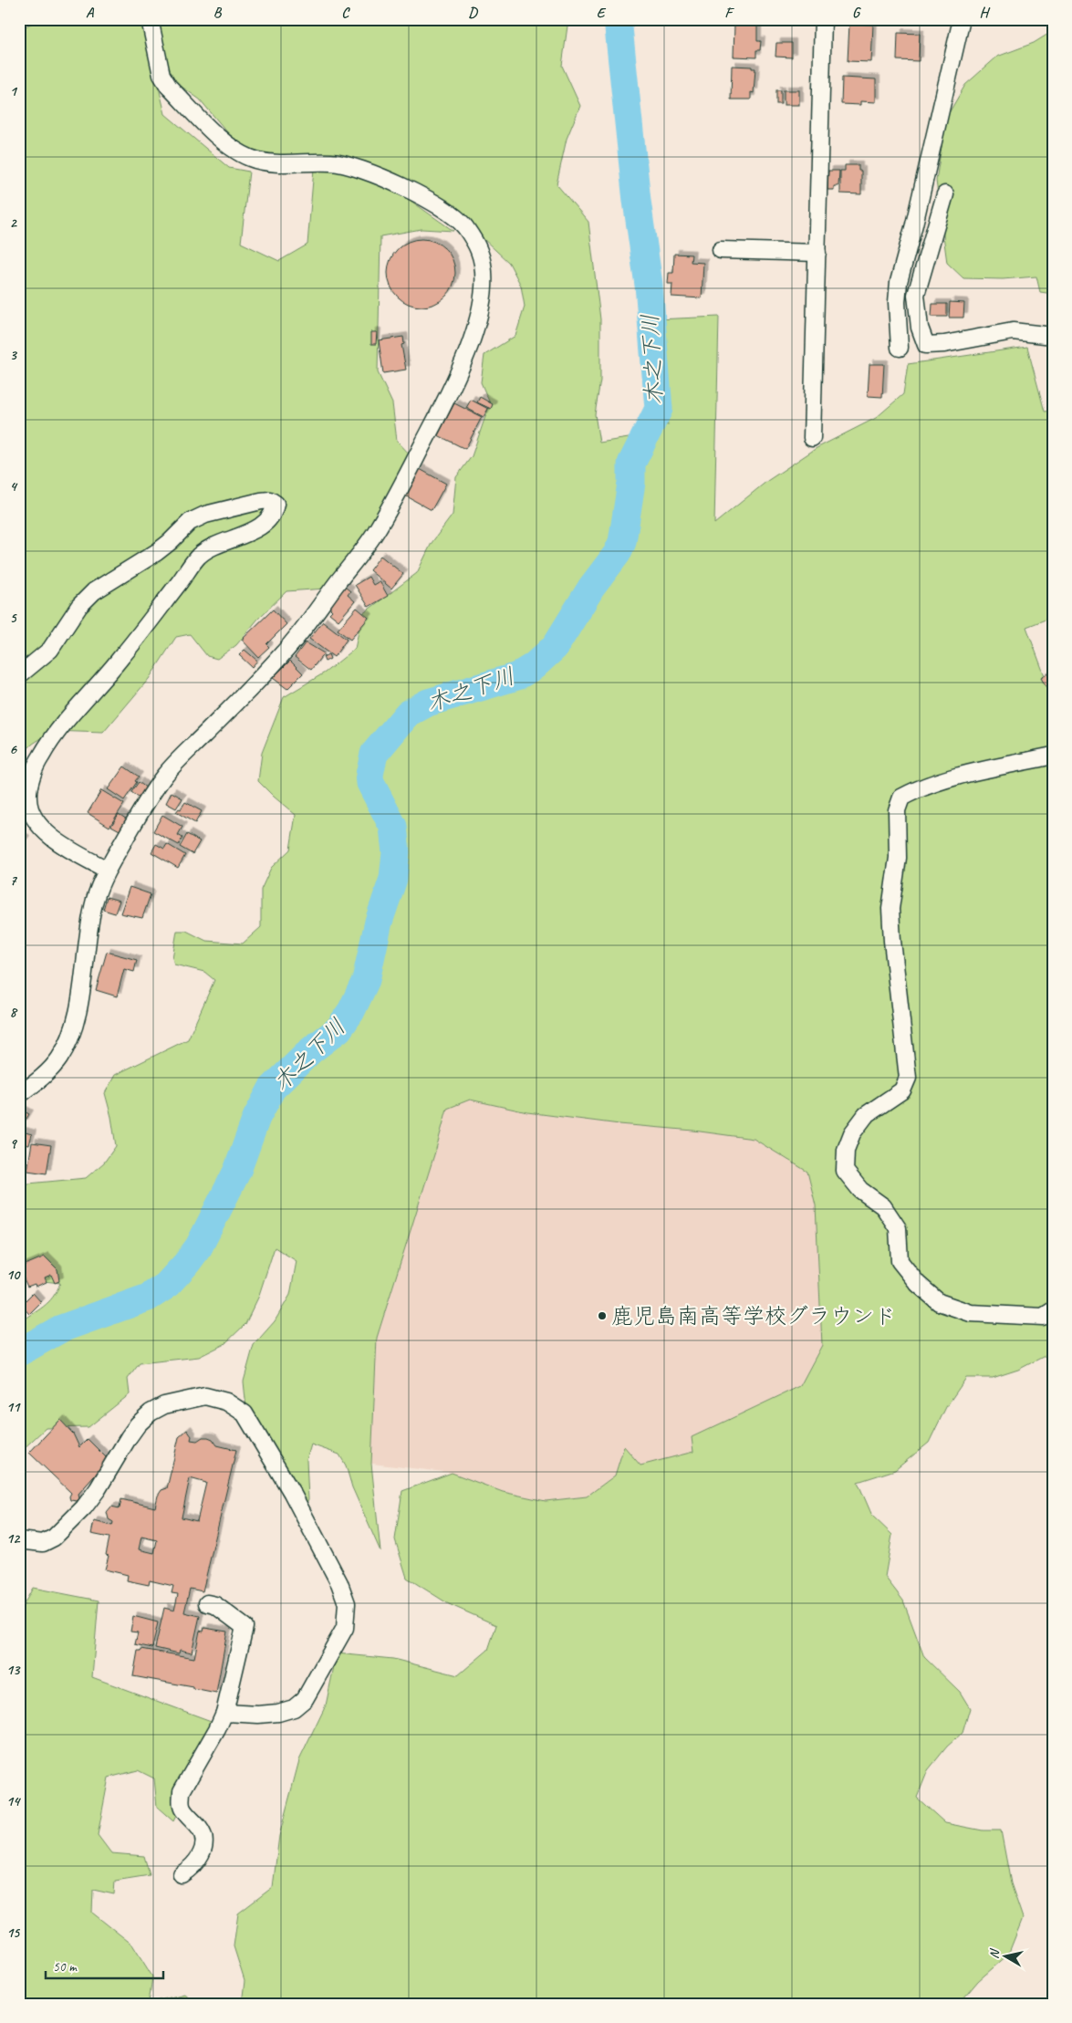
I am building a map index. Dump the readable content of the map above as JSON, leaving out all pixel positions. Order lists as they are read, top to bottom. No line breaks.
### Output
{"water":["木之下川"],"places":["鹿児島南高等学校グラウンド"],"scale_bar":"50 m","north":"left","grid":{"columns":["A","B","C","D","E","F","G","H"],"rows":["1","2","3","4","5","6","7","8","9","10","11","12","13","14","15"]}}
